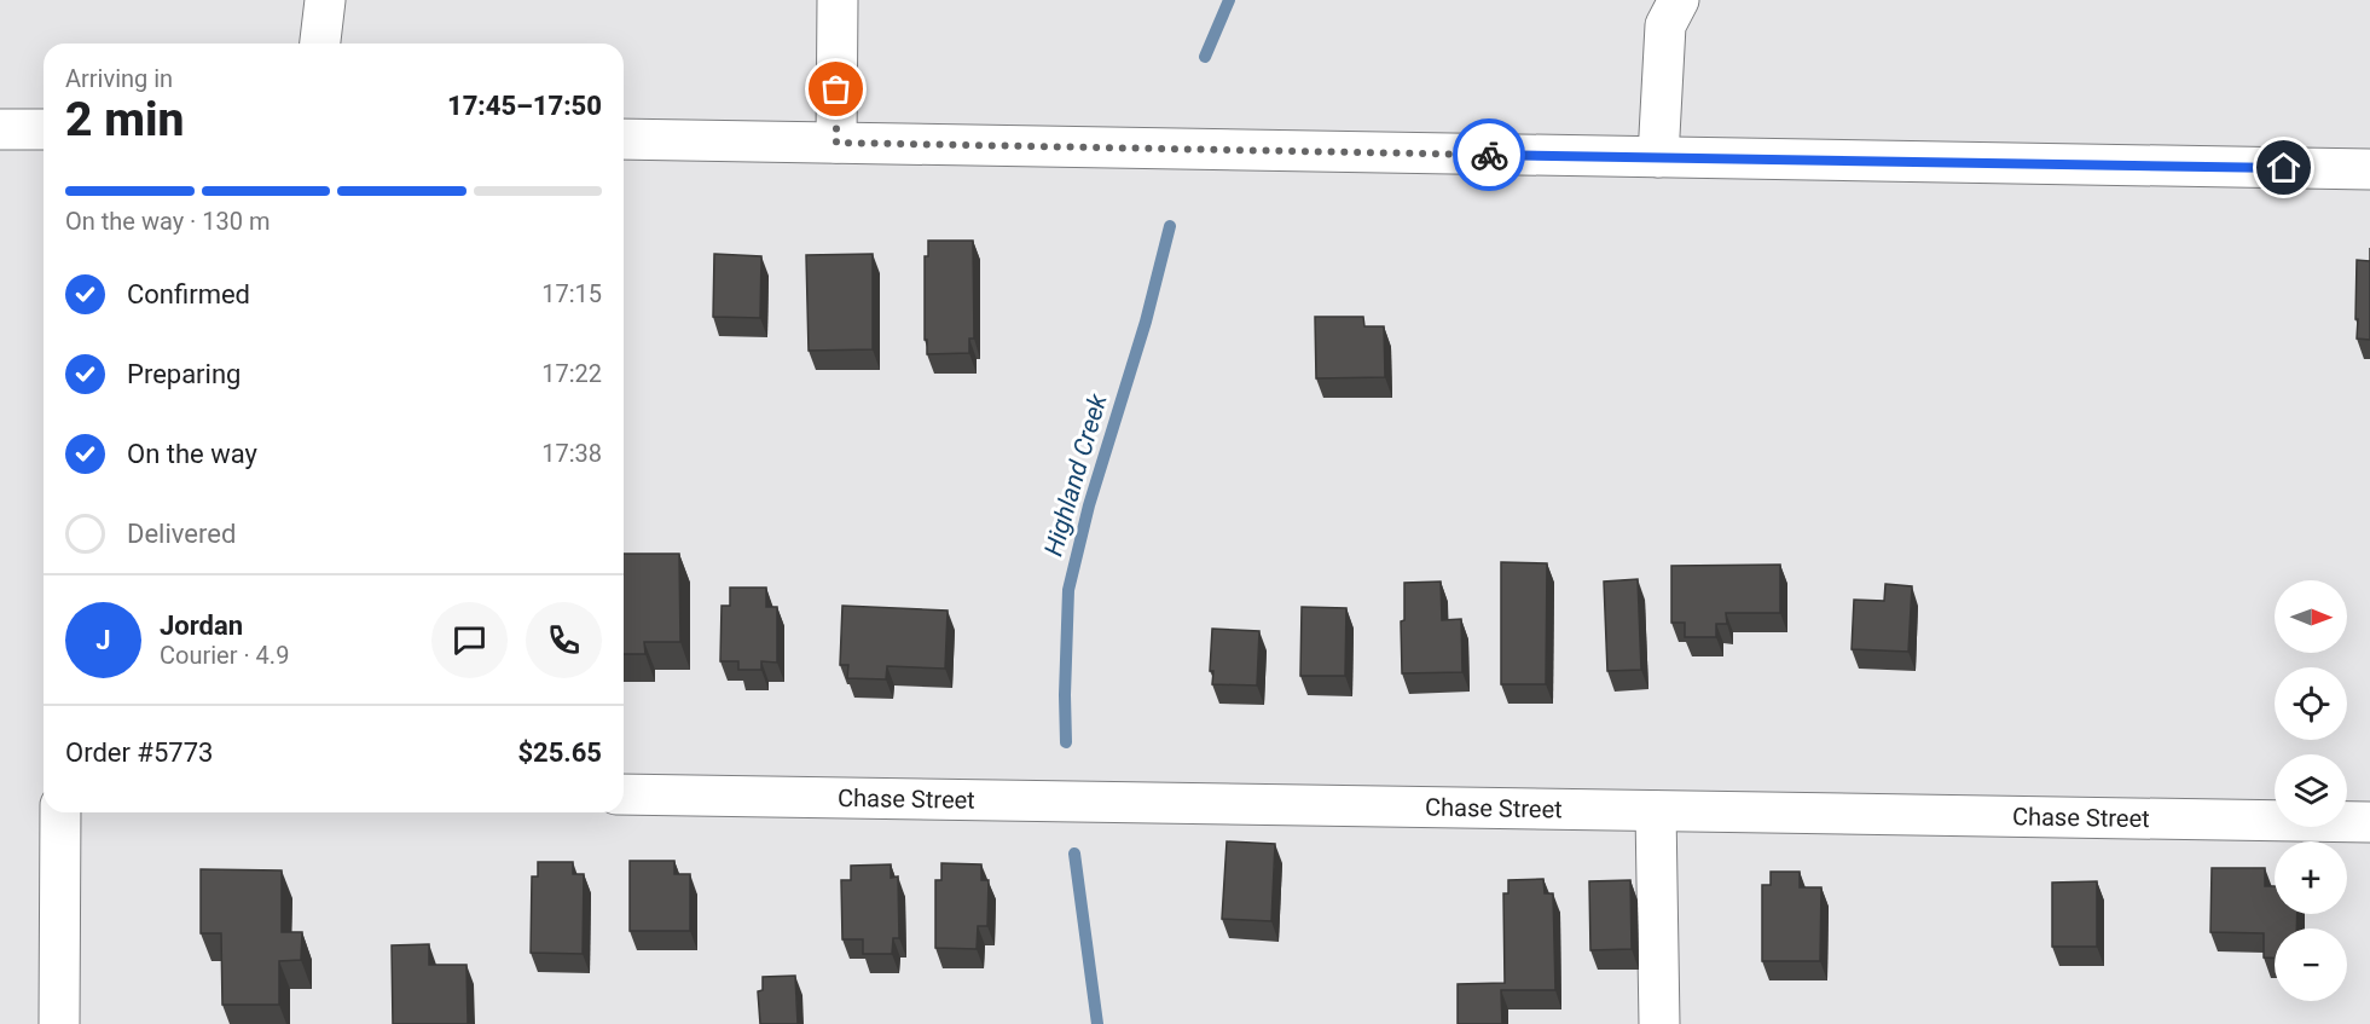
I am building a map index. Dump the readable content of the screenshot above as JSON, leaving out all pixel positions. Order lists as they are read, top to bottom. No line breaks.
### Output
{"streets":{"street":["Chase Street"]},"water":["Highland Creek"],"north":"right","page":{"heading":["2 min","Arriving in","17:45–17:50"],"panel":["Jordan","Courier · 4.9","Order #5773","$25.65"],"bar":"On the way · 130 m","list":[["Confirmed","17:15"],["Preparing","17:22"],["On the way","17:38"],"Delivered"],"map_buttons":["+","−"],"round":"J"}}
